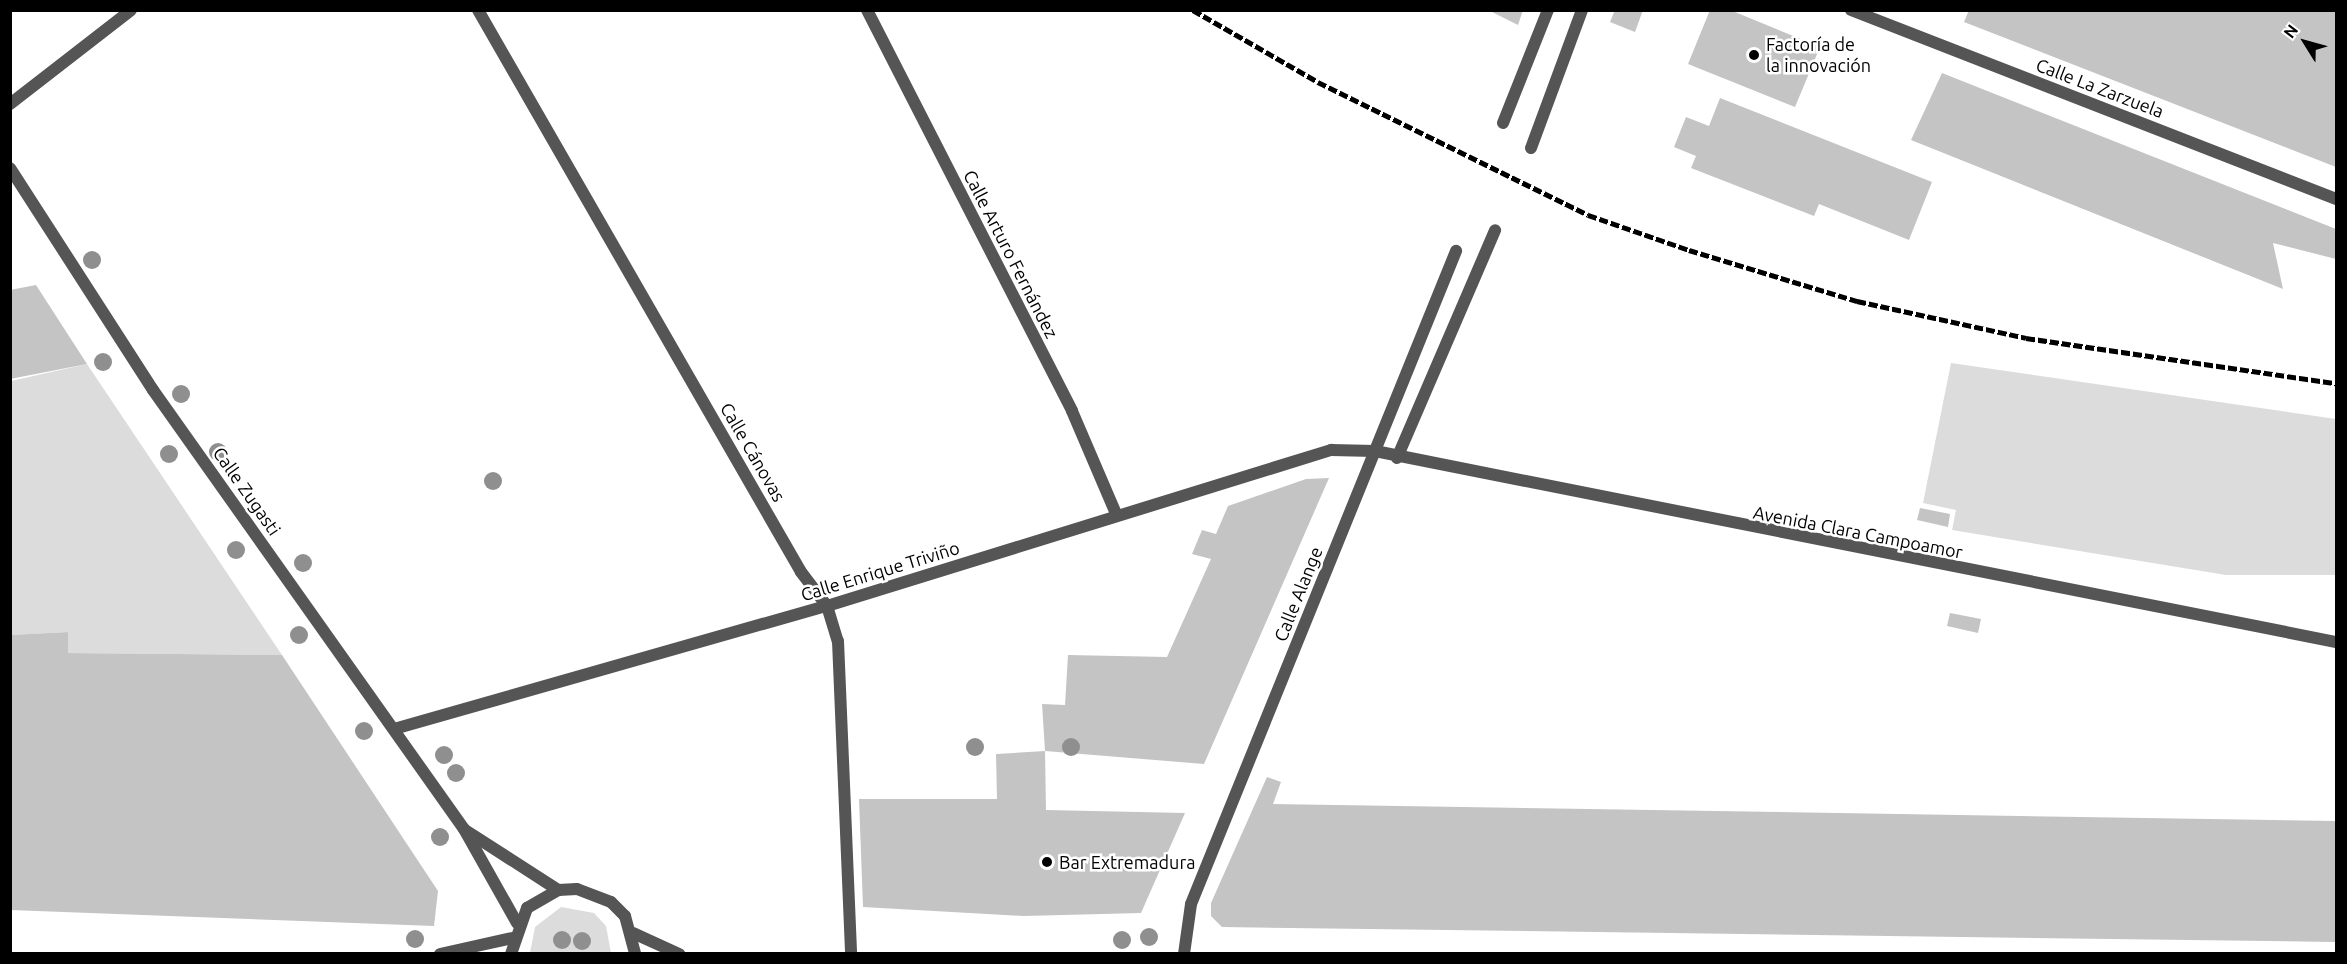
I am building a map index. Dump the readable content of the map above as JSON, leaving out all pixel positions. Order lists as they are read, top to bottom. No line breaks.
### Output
{"streets":{"street":["Calle La Zarzuela","Calle Arturo Fernández","Calle Cánovas","Calle Zugasti","Avenida Clara Campoamor","Calle Enrique Triviño","Calle Alange"]},"crossings":[["Calle Arturo Fernández","Calle Enrique Triviño"],["Calle Cánovas","Calle Enrique Triviño"],["Calle Zugasti","Calle Enrique Triviño"],["Avenida Clara Campoamor","Calle Enrique Triviño"],["Avenida Clara Campoamor","Calle Alange"],["Calle Enrique Triviño","Calle Alange"]],"places":["Factoría de la innovación","Bar Extremadura"],"north":"top left"}
